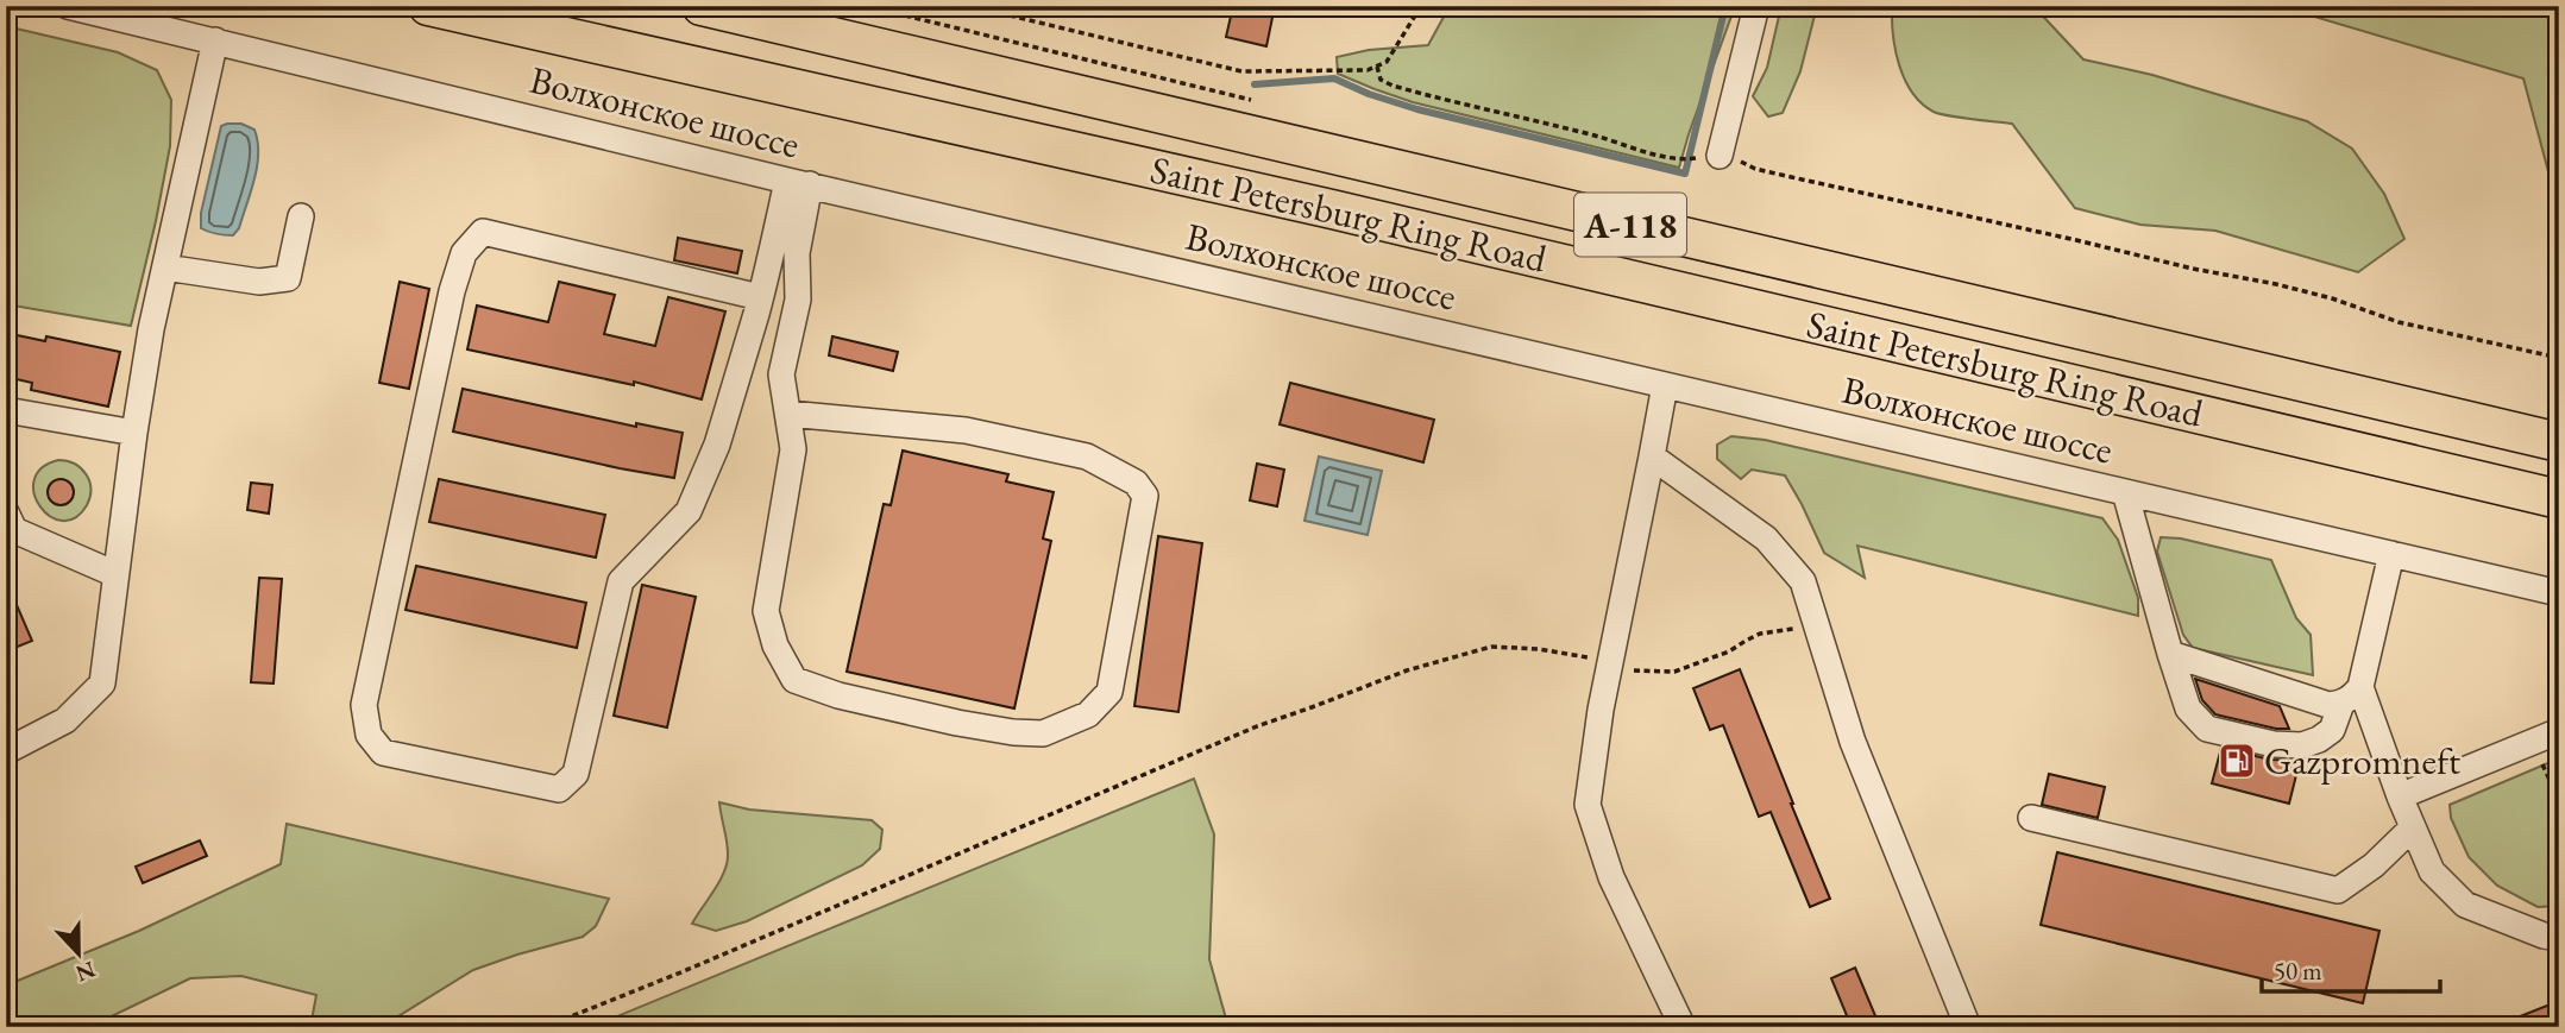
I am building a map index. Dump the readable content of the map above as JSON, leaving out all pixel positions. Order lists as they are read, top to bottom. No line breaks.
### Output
{"streets":{"highway":["Saint Petersburg Ring Road","А-118"],"street":["Волхонское шоссе"]},"places":{"fuel station":["Gazpromneft"]},"scale_bar":"50 m","north":"bottom"}
